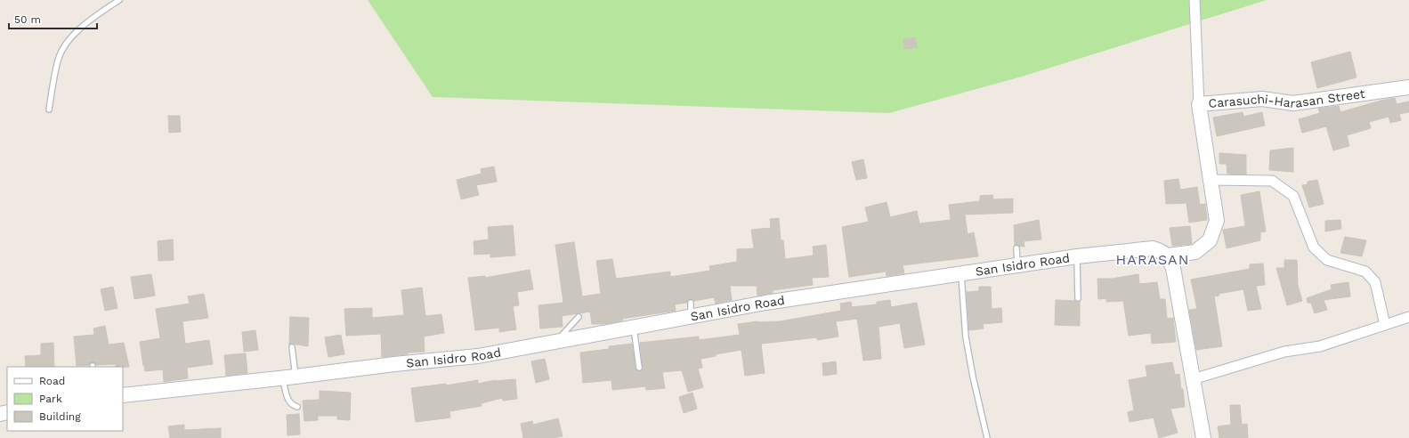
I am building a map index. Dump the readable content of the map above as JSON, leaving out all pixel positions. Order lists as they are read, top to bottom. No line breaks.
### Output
{"streets":{"street":["Carasuchi-Harasan Street","San Isidro Road"]},"crossings":[["Carasuchi-Harasan Street","San Isidro Road"]],"districts":["HARASAN"],"legend":["Road","Park","Building"],"scale_bar":"50 m"}
